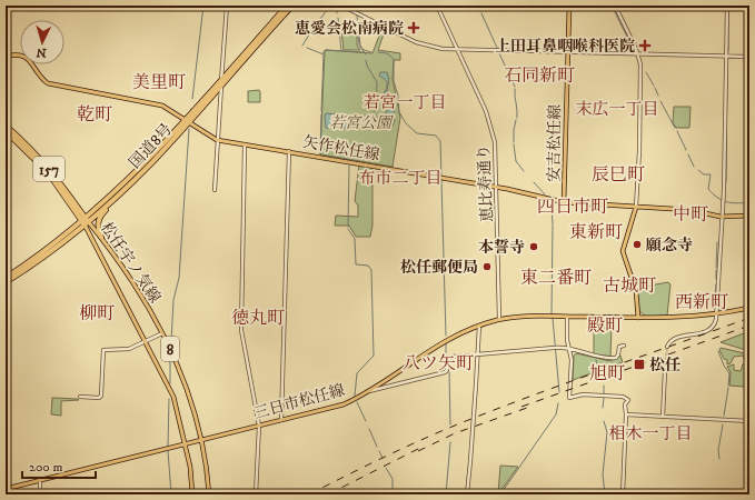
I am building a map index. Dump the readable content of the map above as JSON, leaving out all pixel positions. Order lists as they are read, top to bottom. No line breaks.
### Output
{"streets":{"highway":["国道8号","157"],"main road":["安吉松任線","矢作松任線","松任宇ノ気線","8","三日市松任線"],"street":["恵比寿通り"]},"crossings":[["安吉松任線","矢作松任線"],["国道8号","矢作松任線"],["国道8号","157"],["国道8号","松任宇ノ気線"],["矢作松任線","恵比寿通り"],["157","松任宇ノ気線"],["恵比寿通り","三日市松任線"],["松任宇ノ気線","三日市松任線"]],"districts":["石同新町","美里町","若宮一丁目","末広一丁目","乾町","辰巳町","布市二丁目","四日市町","中町","東新町","東二番町","古城町","西新町","柳町","徳丸町","殿町","八ツ矢町","旭町","相木一丁目"],"parks":["若宮公園"],"places":{"health":["恵愛会松南病院","上田耳鼻咽喉科医院"],"other":["願念寺","本誓寺","松任郵便局"],"transit":["松任"]},"scale_bar":"200 m","north":"bottom"}
